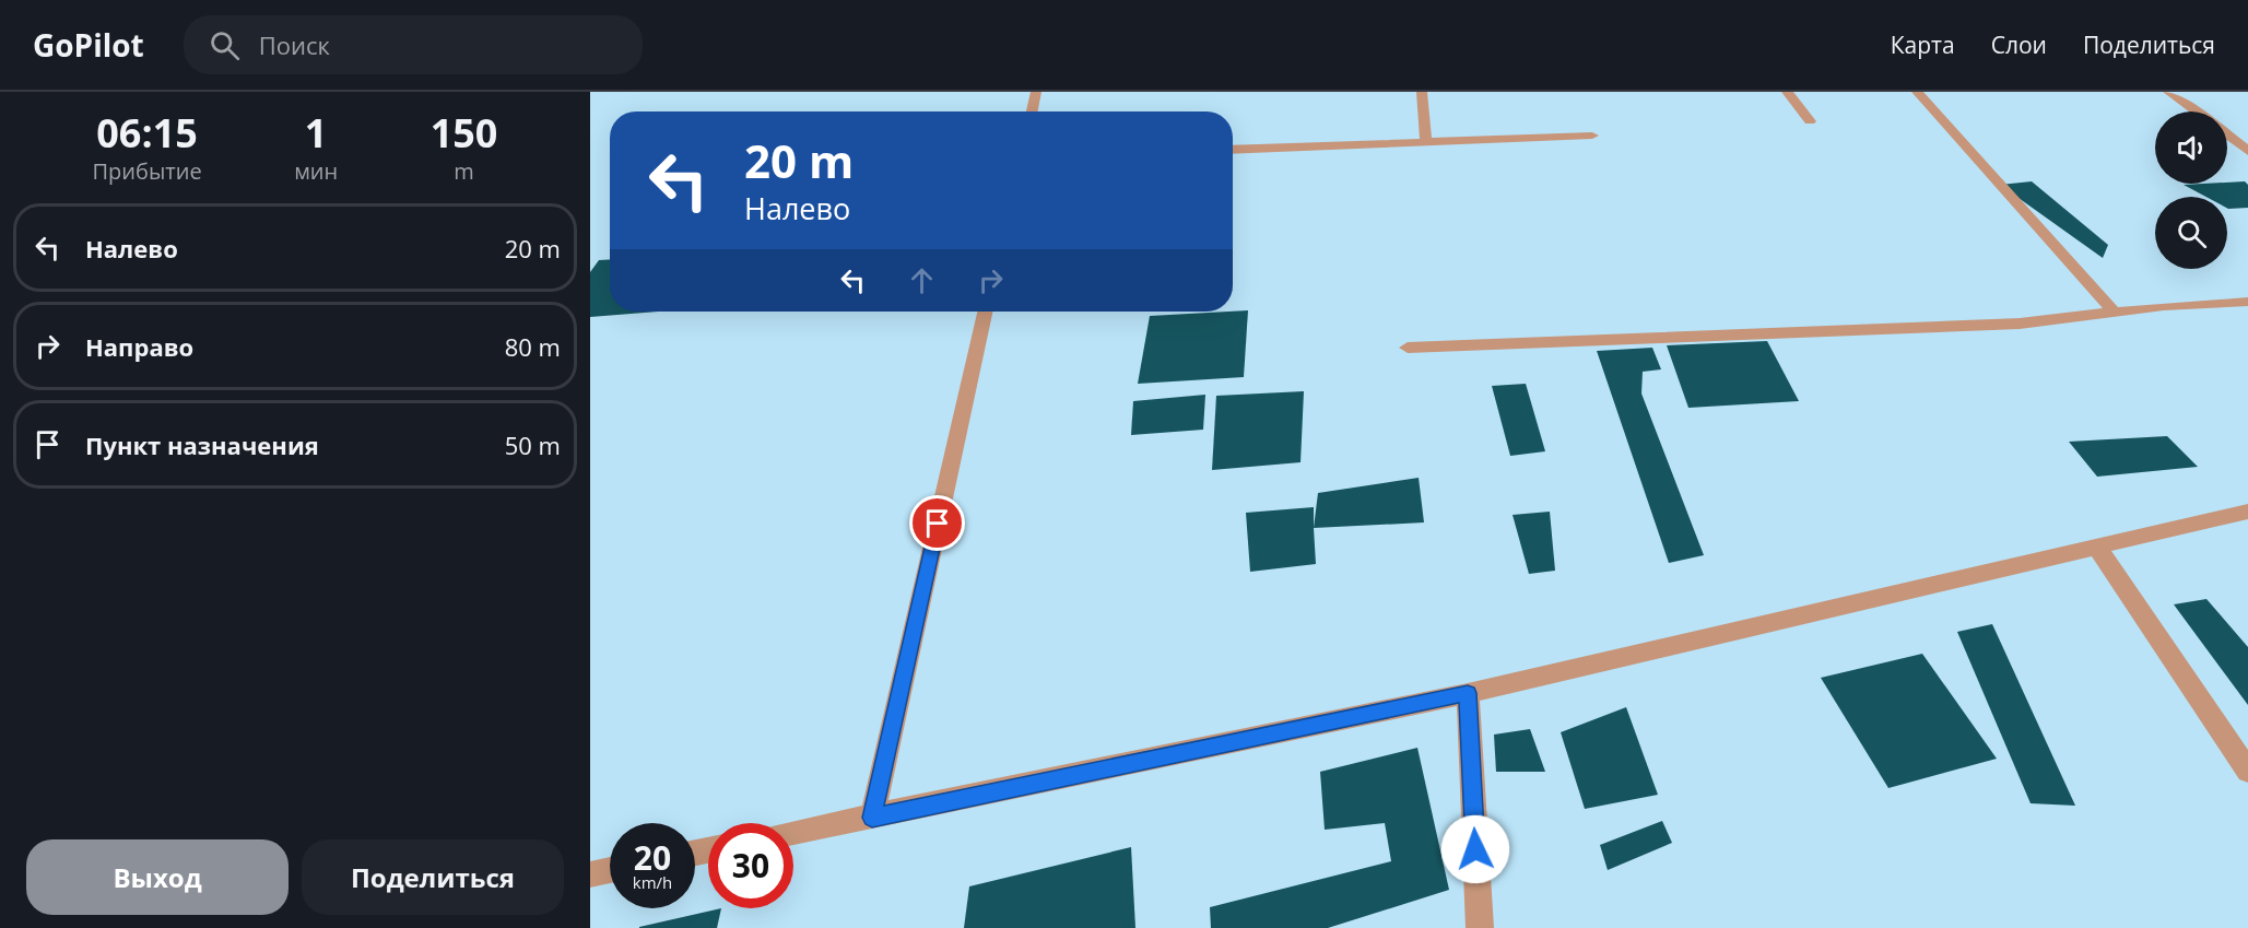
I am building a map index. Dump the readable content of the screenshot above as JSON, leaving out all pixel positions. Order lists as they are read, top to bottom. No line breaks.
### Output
{"page":{"header":"GoPilot","search":"Поиск","nav":["Карта","Слои","Поделиться"],"eta":["06:15","Прибытие","1","мин","150","m"],"turn":["20 m","Налево"],"list":[{"name":"Налево","value":"20 m"},{"name":"Направо","value":"80 m"},{"name":"Пункт назначения","value":"50 m"}],"speed":"20 km/h","limit":"30","buttons":["Выход","Поделиться"]}}
